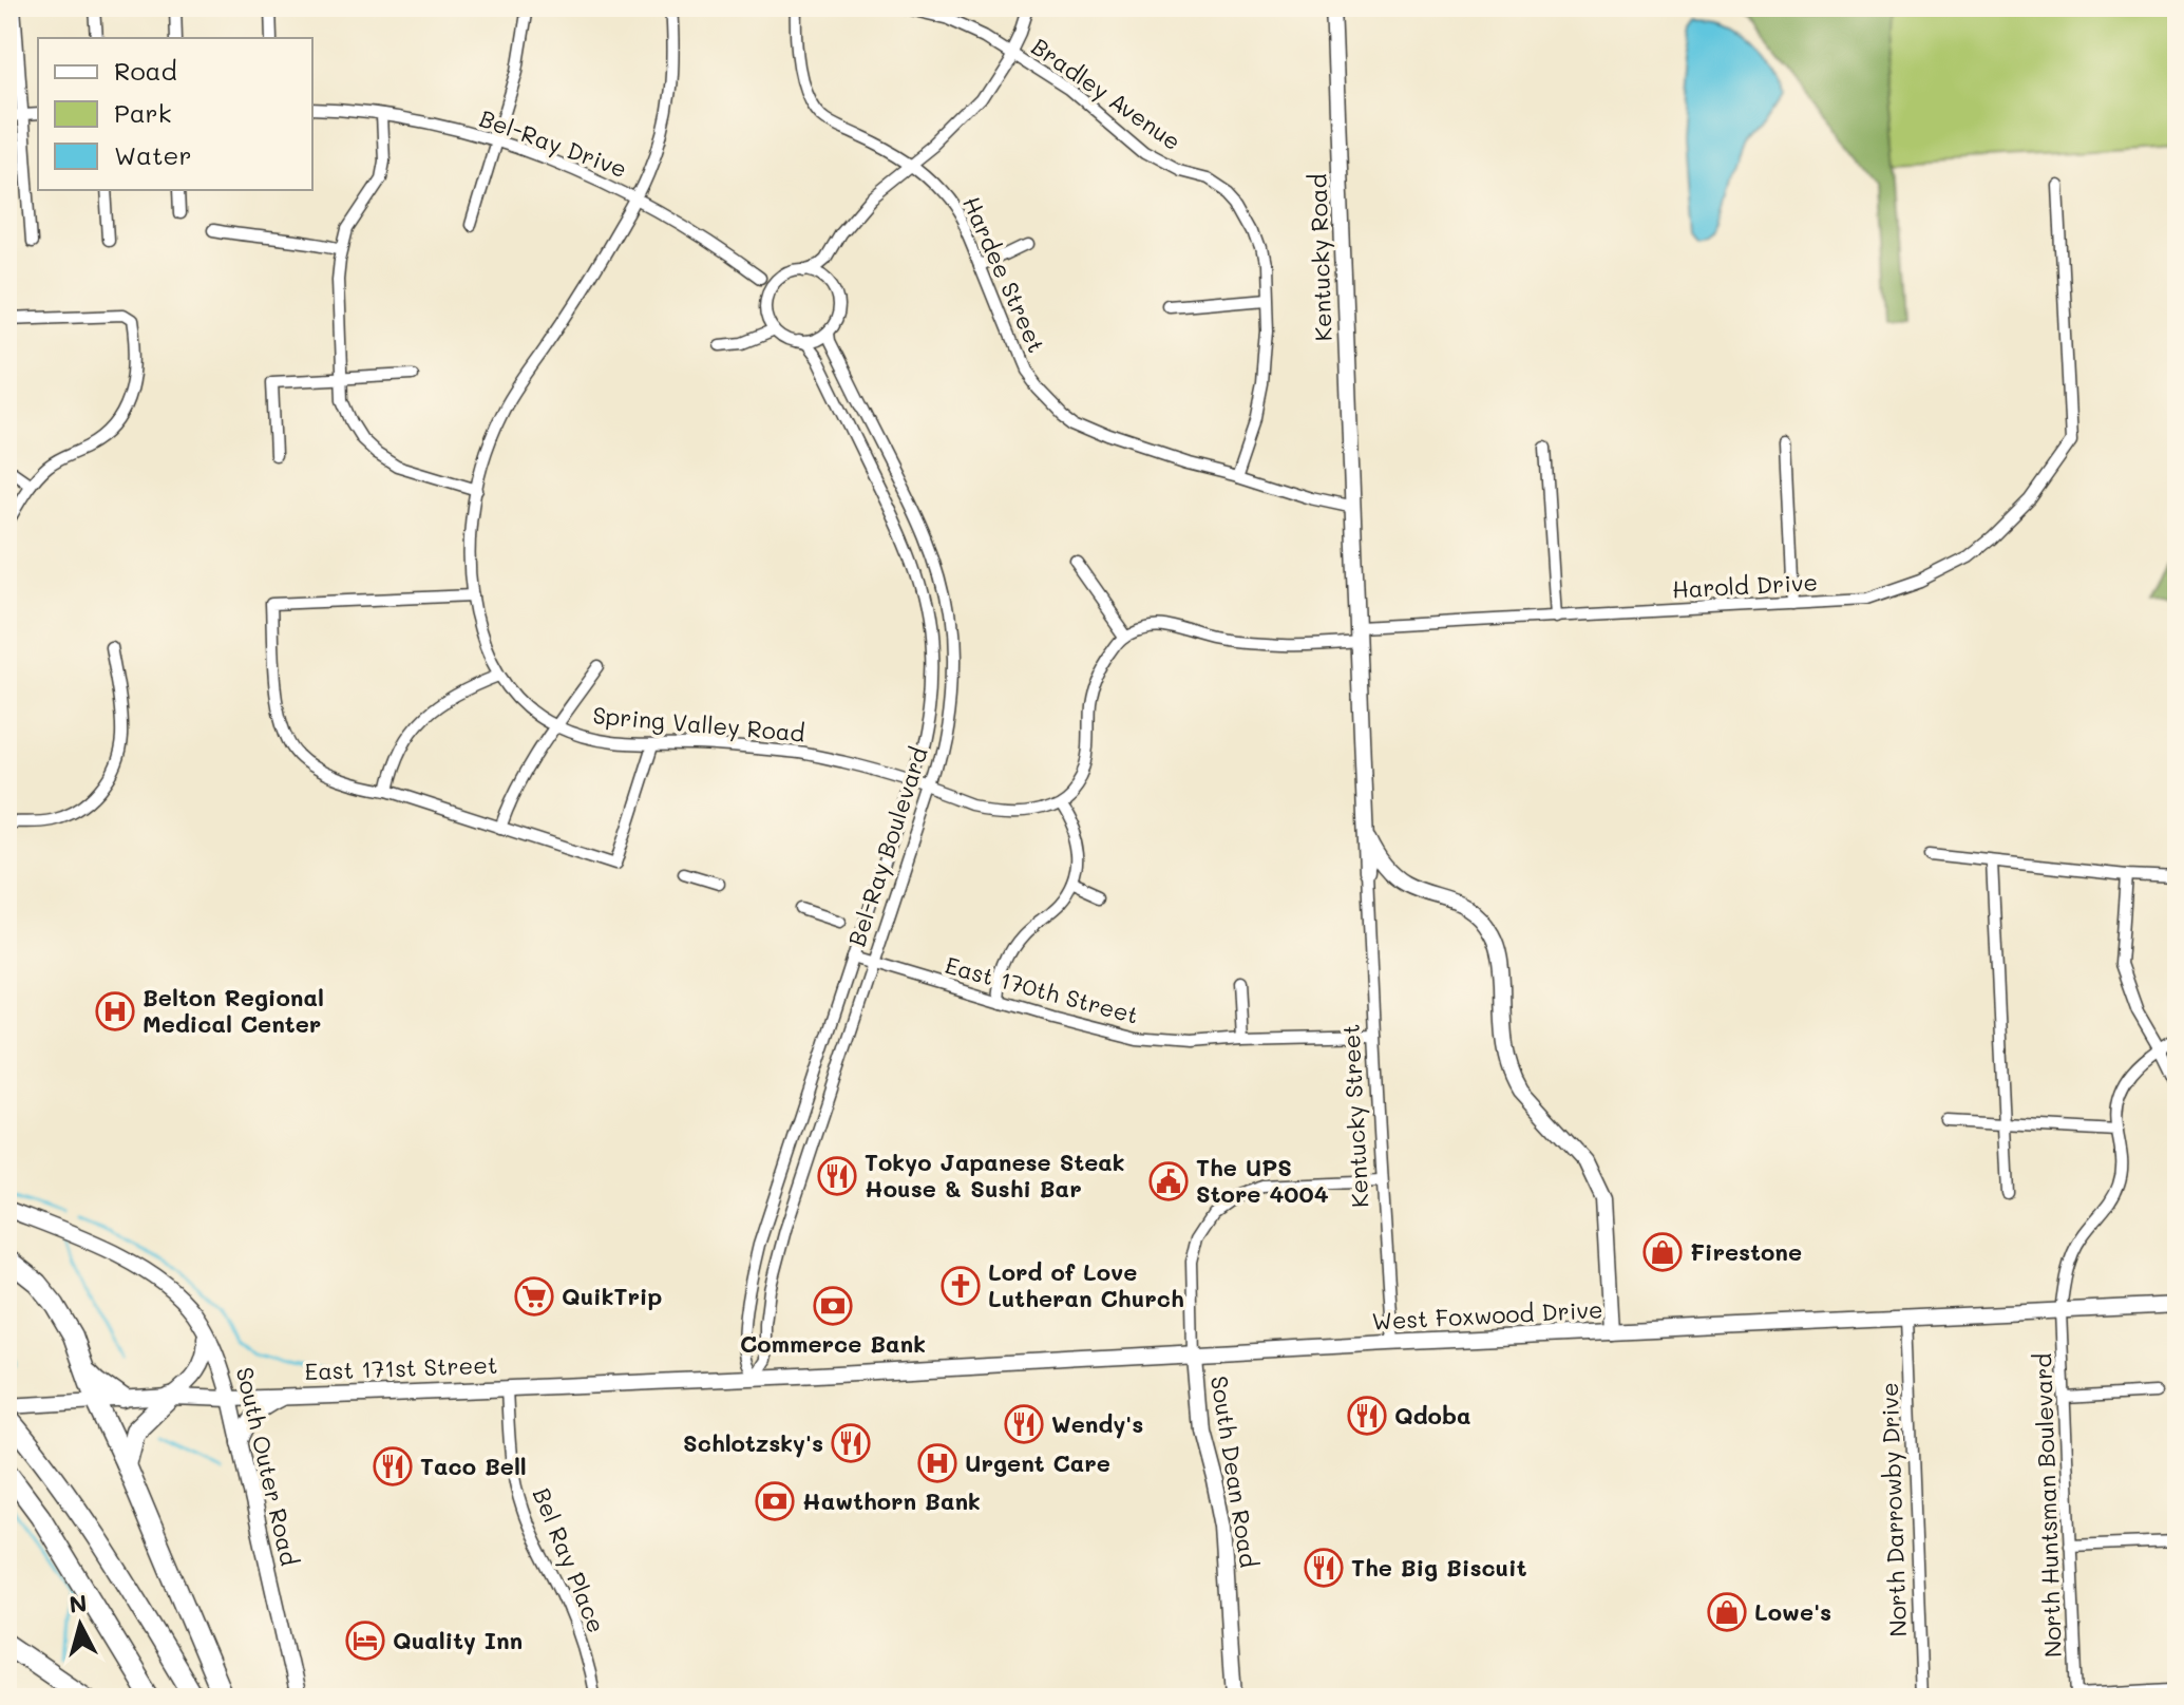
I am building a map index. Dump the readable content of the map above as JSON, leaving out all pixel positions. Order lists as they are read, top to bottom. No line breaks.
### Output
{"streets":{"street":["Bradley Avenue","Bel-Ray Drive","Kentucky Road","Hardee Street","Harold Drive","Spring Valley Road","Bel-Ray Boulevard","East 170th Street","Kentucky Street","West Foxwood Drive","East 171st Street","South Outer Road","South Dean Road","North Huntsman Boulevard","North Darrowby Drive","Bel Ray Place"]},"crossings":[["Bradley Avenue","Hardee Street"],["Bel-Ray Drive","Spring Valley Road"],["Kentucky Road","Hardee Street"],["Spring Valley Road","Bel-Ray Boulevard"],["Bel-Ray Boulevard","East 170th Street"],["Bel-Ray Boulevard","East 171st Street"],["East 170th Street","Kentucky Street"],["Kentucky Street","West Foxwood Drive"],["West Foxwood Drive","East 171st Street"],["West Foxwood Drive","South Dean Road"],["West Foxwood Drive","North Huntsman Boulevard"],["West Foxwood Drive","North Darrowby Drive"],["East 171st Street","South Outer Road"],["East 171st Street","Bel Ray Place"]],"places":{"hospital":["Belton Regional Medical Center","Urgent Care"],"restaurant":["Tokyo Japanese Steak House & Sushi Bar","Qdoba","Wendy's","Schlotzsky's","Taco Bell","The Big Biscuit"],"public building":["The UPS Store 4004"],"shop":["Firestone","Lowe's"],"church":["Lord of Love Lutheran Church"],"supermarket":["QuikTrip"],"bank":["Commerce Bank","Hawthorn Bank"],"hotel":["Quality Inn"]},"legend":["Road","Park","Water"],"north":"top"}
